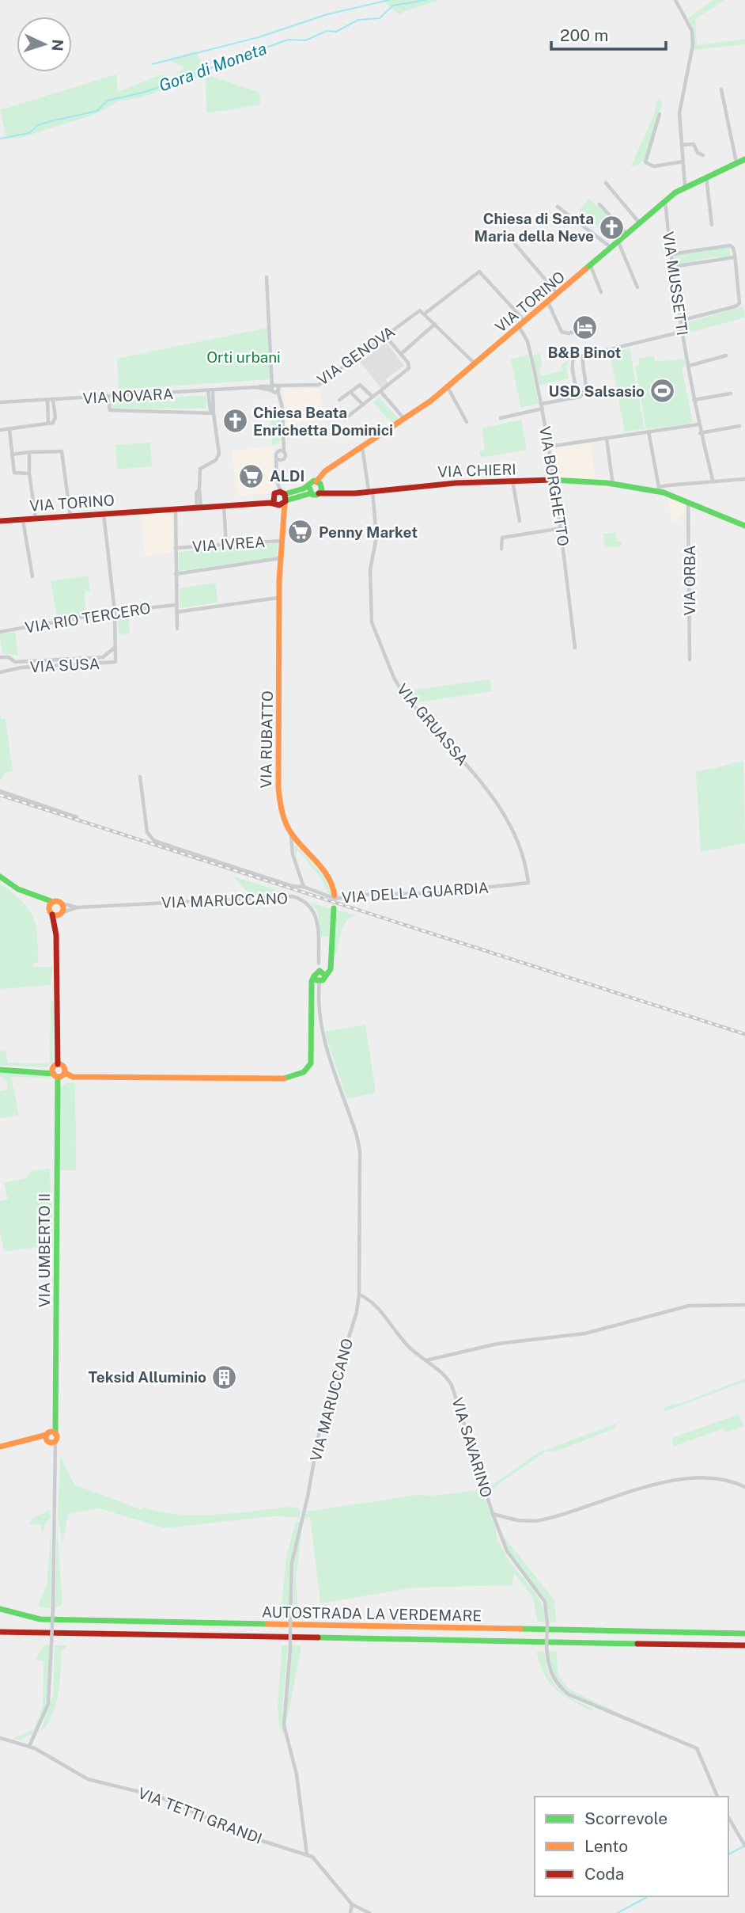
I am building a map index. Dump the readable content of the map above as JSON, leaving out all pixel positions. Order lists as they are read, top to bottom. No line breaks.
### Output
{"streets":{"main road":["VIA TORINO","VIA CHIERI","VIA RUBATTO","VIA UMBERTO II","AUTOSTRADA LA VERDEMARE"],"street":["VIA MUSSETTI","VIA GENOVA","VIA NOVARA","VIA BORGHETTO","VIA IVREA","VIA ORBA","VIA RIO TERCERO","VIA SUSA","VIA GRUASSA","VIA DELLA GUARDIA","VIA MARUCCANO","VIA SAVARINO","VIA TETTI GRANDI"]},"crossings":[["VIA MUSSETTI","VIA TORINO"],["VIA TORINO","VIA GENOVA"],["VIA TORINO","VIA CHIERI"],["VIA TORINO","VIA BORGHETTO"],["VIA TORINO","VIA SUSA"],["VIA TORINO","VIA GRUASSA"],["VIA TORINO","VIA RUBATTO"],["VIA GENOVA","VIA NOVARA"],["VIA CHIERI","VIA BORGHETTO"],["VIA CHIERI","VIA ORBA"],["VIA CHIERI","VIA GRUASSA"],["VIA CHIERI","VIA RUBATTO"],["VIA IVREA","VIA RUBATTO"],["VIA RIO TERCERO","VIA SUSA"],["VIA GRUASSA","VIA DELLA GUARDIA"],["VIA MARUCCANO","VIA UMBERTO II"],["VIA MARUCCANO","VIA SAVARINO"],["VIA MARUCCANO","VIA TETTI GRANDI"],["VIA UMBERTO II","VIA TETTI GRANDI"]],"water":["Gora di Moneta"],"parks":["Orti urbani"],"places":{"church":["Chiesa di Santa Maria della Neve","Chiesa Beata Enrichetta Dominici"],"hotel":["B&B Binot"],"sports":["USD Salsasio"],"supermarket":["ALDI","Penny Market"],"building":["Teksid Alluminio"]},"legend":["Scorrevole","Lento","Coda"],"scale_bar":"200 m","north":"right"}
